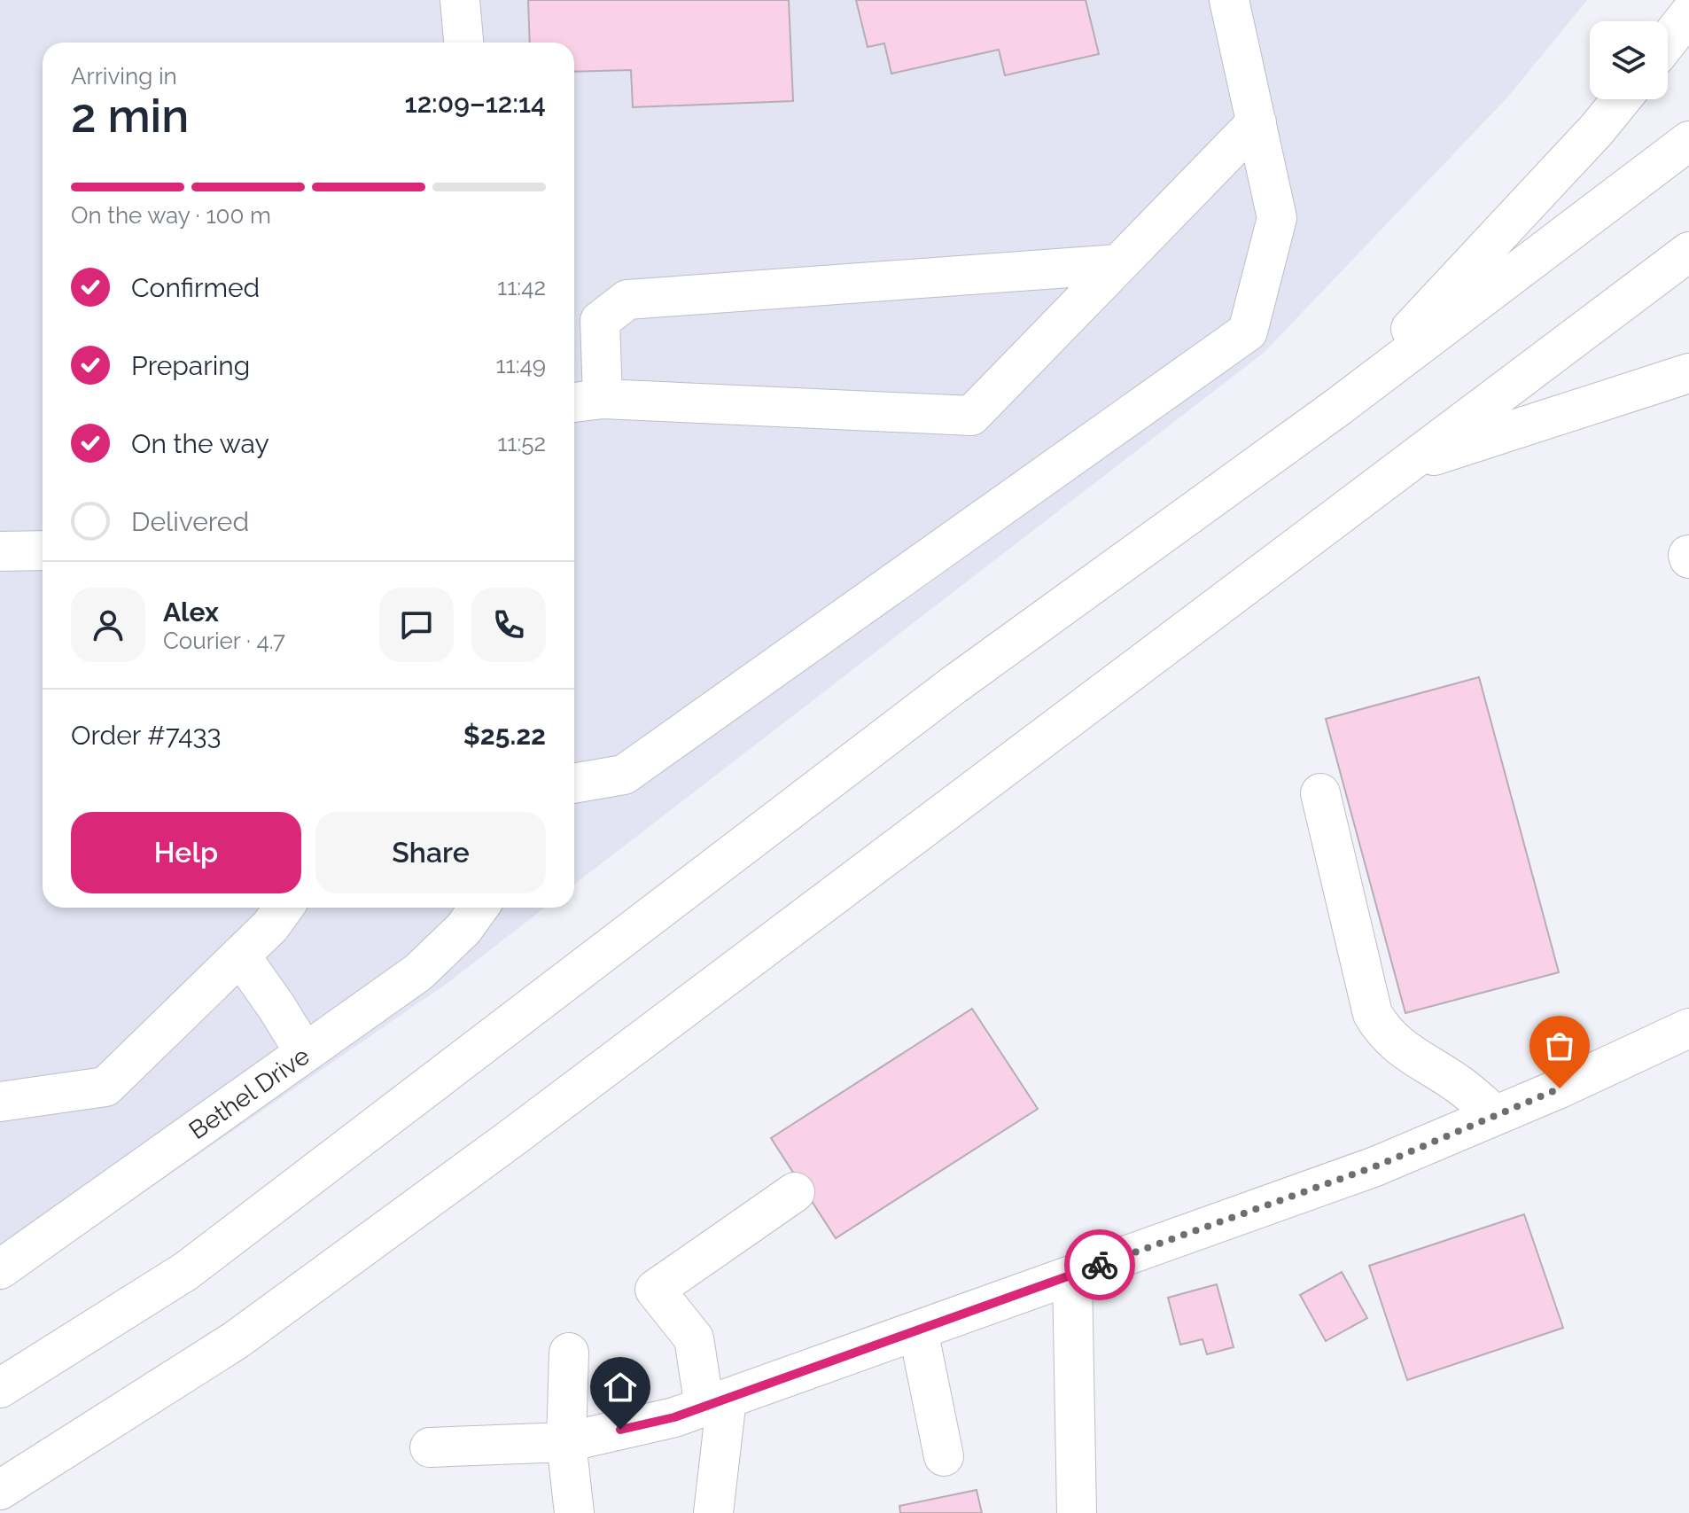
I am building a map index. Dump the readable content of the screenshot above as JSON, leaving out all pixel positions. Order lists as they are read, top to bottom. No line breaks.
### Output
{"streets":{"main road":["Bethel Drive"]},"page":{"heading":["2 min","Arriving in","12:09–12:14"],"panel":["Alex","Courier · 4.7","Order #7433","$25.22"],"bar":"On the way · 100 m","list":[["Confirmed","11:42"],["Preparing","11:49"],["On the way","11:52"],"Delivered"],"buttons":["Help","Share"]}}
